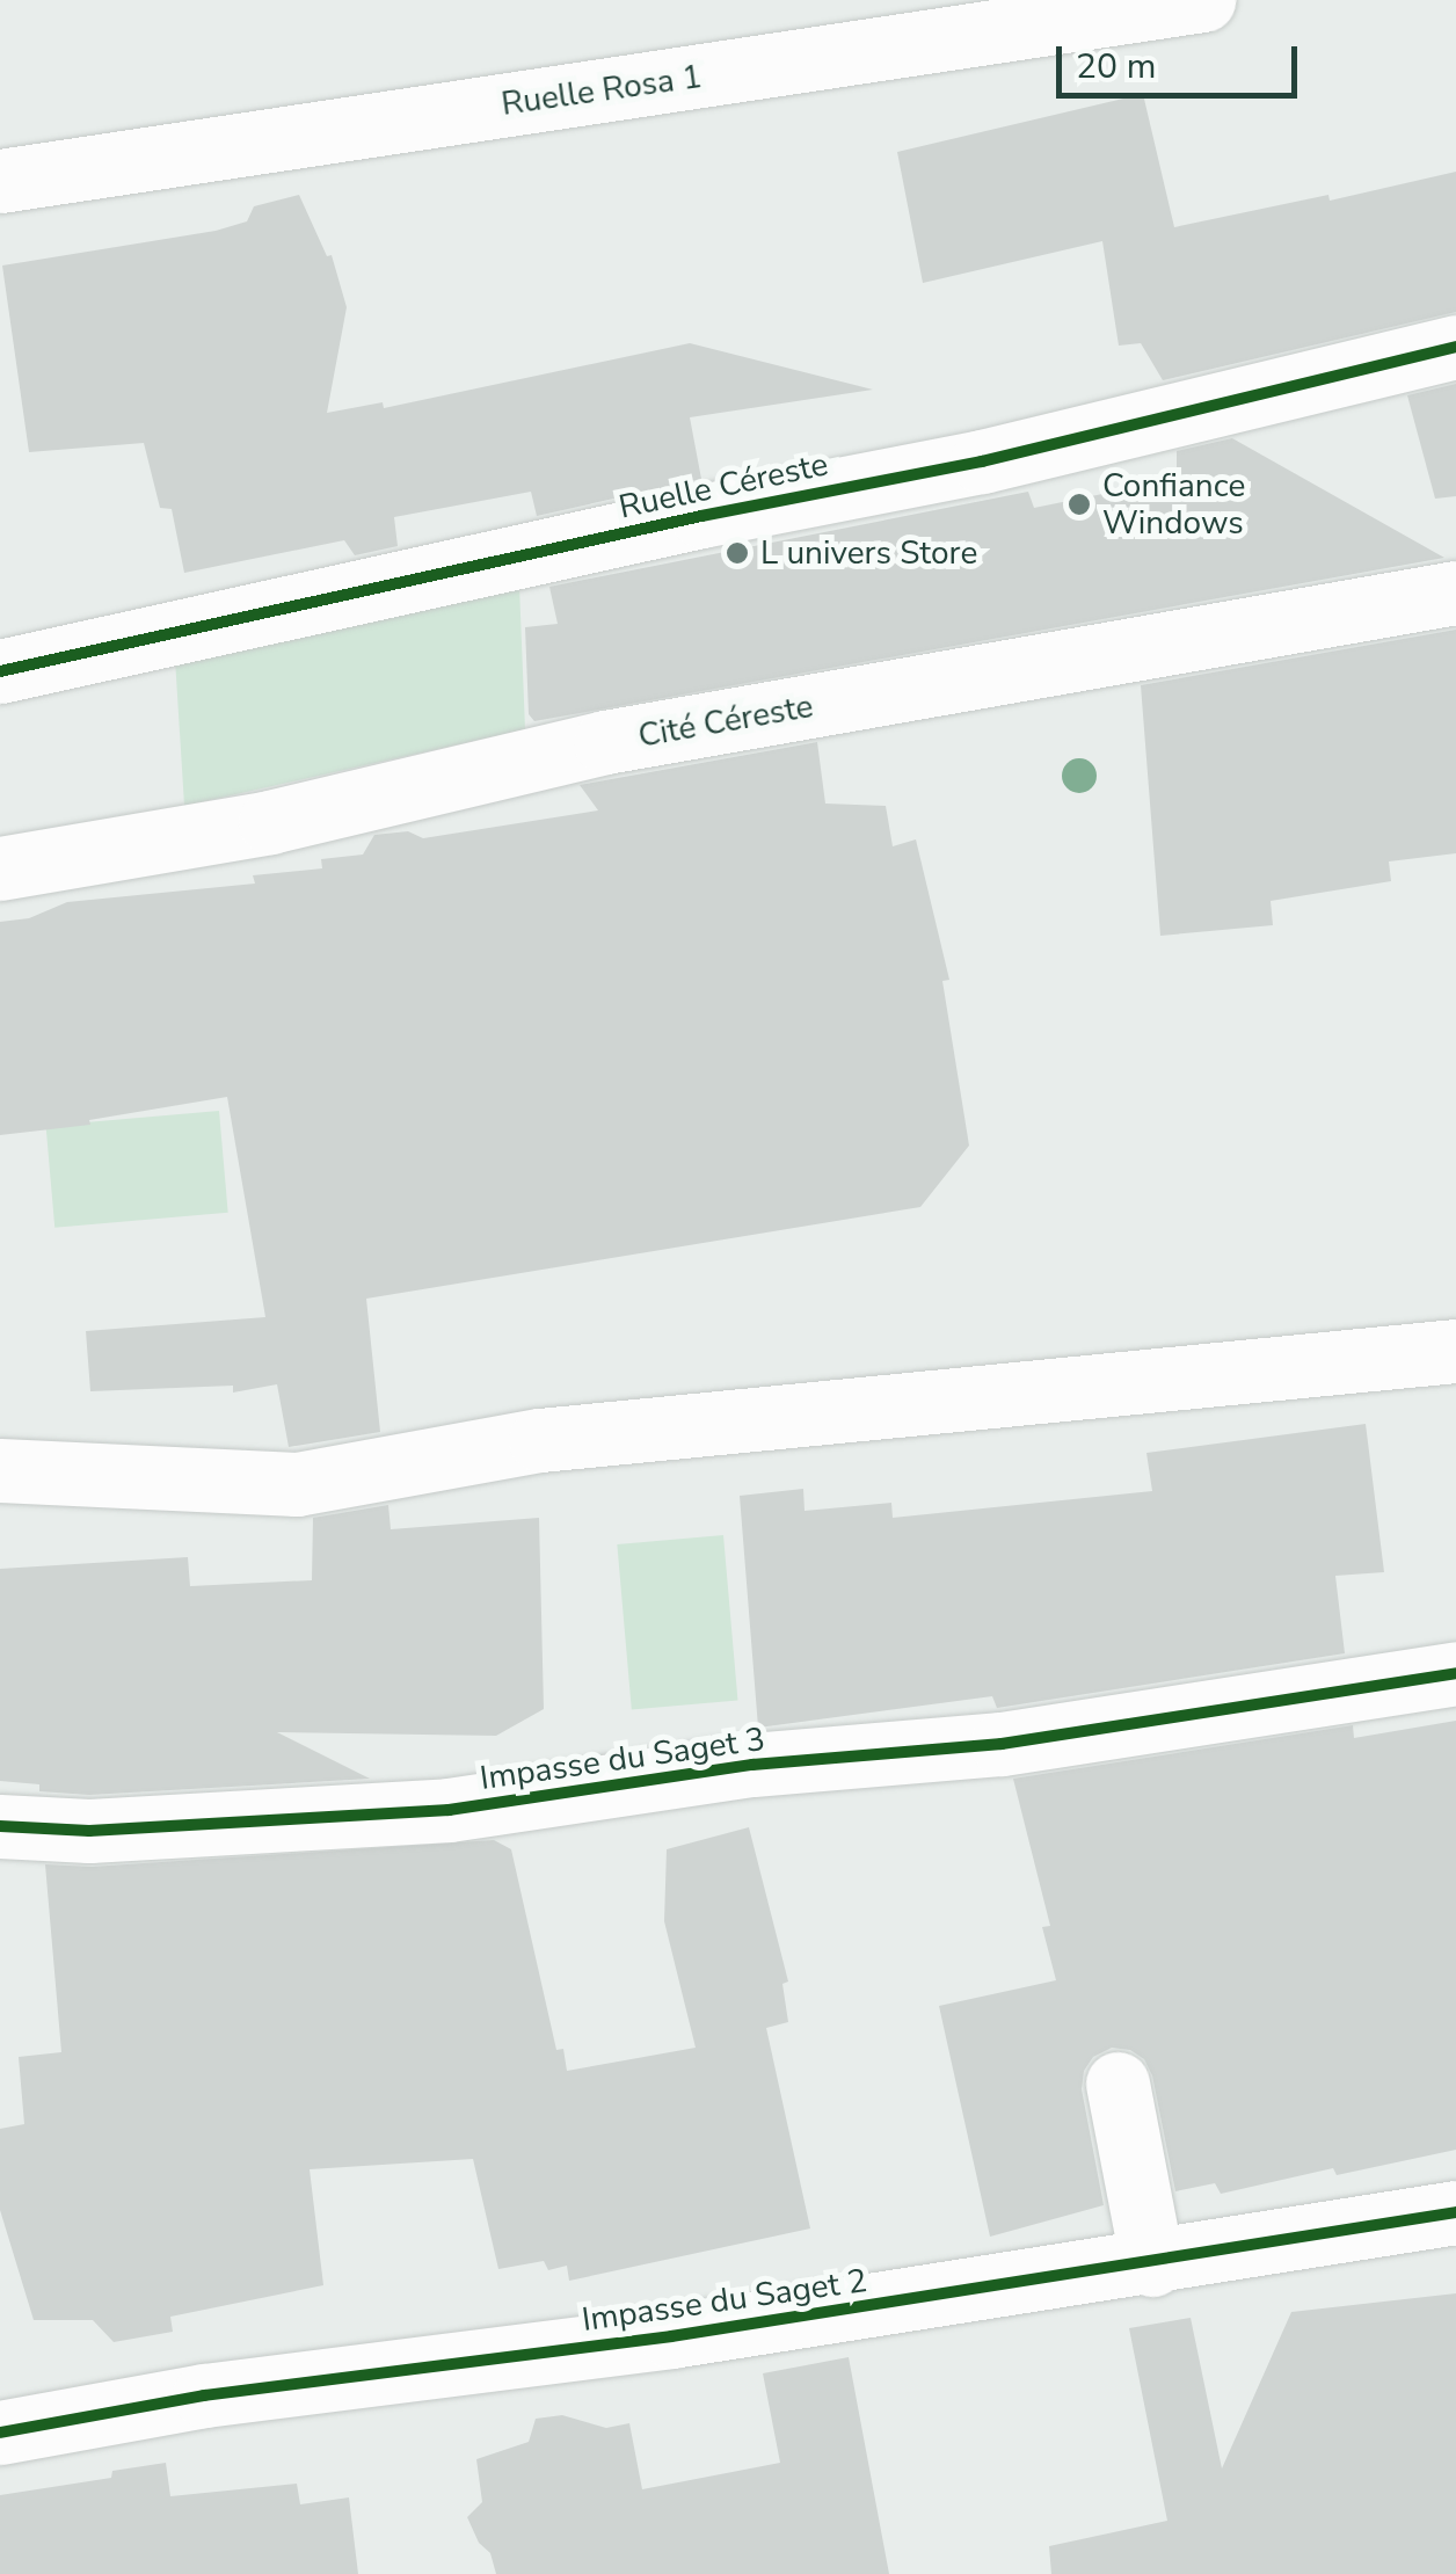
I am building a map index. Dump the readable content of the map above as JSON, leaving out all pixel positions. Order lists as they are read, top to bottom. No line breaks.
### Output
{"streets":{"street":["Ruelle Rosa 1","Ruelle Céreste","Cité Céreste","Impasse du Saget 3","Impasse du Saget 2"]},"places":["Confiance Windows","L univers Store"],"scale_bar":"20 m"}
